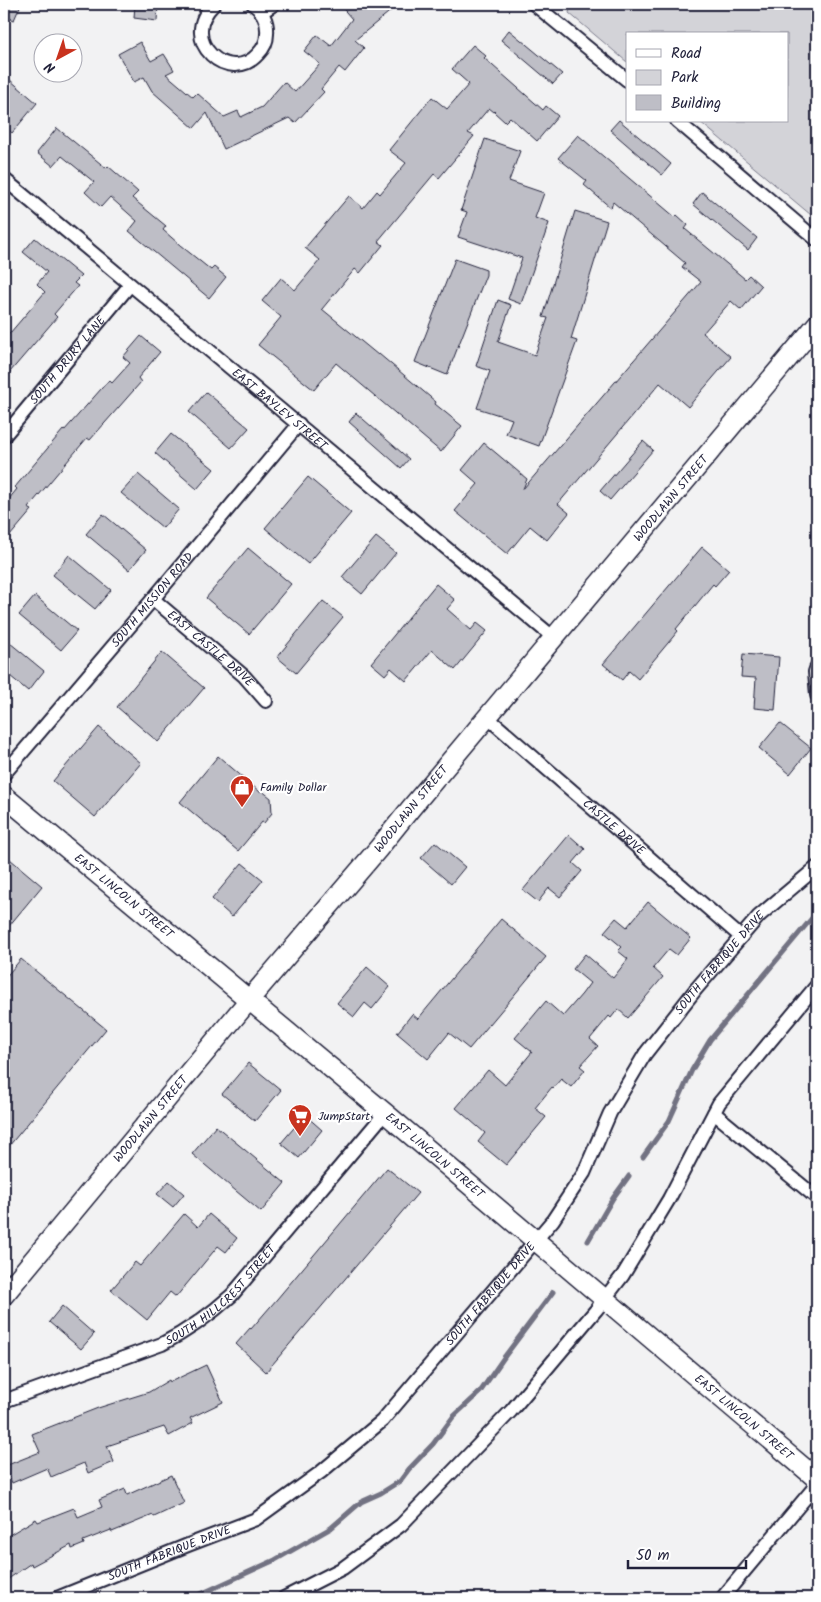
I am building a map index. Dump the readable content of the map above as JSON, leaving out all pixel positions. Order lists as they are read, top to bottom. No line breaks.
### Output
{"streets":{"street":["SOUTH DRURY LANE","EAST BAYLEY STREET","WOODLAWN STREET","SOUTH MISSION ROAD","EAST CASTLE DRIVE","CASTLE DRIVE","EAST LINCOLN STREET","SOUTH FABRIQUE DRIVE","SOUTH HILLCREST STREET"]},"crossings":[["SOUTH DRURY LANE","EAST BAYLEY STREET"],["EAST BAYLEY STREET","WOODLAWN STREET"],["EAST BAYLEY STREET","SOUTH MISSION ROAD"],["WOODLAWN STREET","CASTLE DRIVE"],["WOODLAWN STREET","EAST LINCOLN STREET"],["SOUTH MISSION ROAD","EAST CASTLE DRIVE"],["CASTLE DRIVE","SOUTH FABRIQUE DRIVE"],["EAST LINCOLN STREET","SOUTH FABRIQUE DRIVE"],["EAST LINCOLN STREET","SOUTH HILLCREST STREET"]],"places":{"shop":["Family Dollar"],"supermarket":["JumpStart"]},"legend":["Road","Park","Building"],"scale_bar":"50 m","north":"bottom left"}
